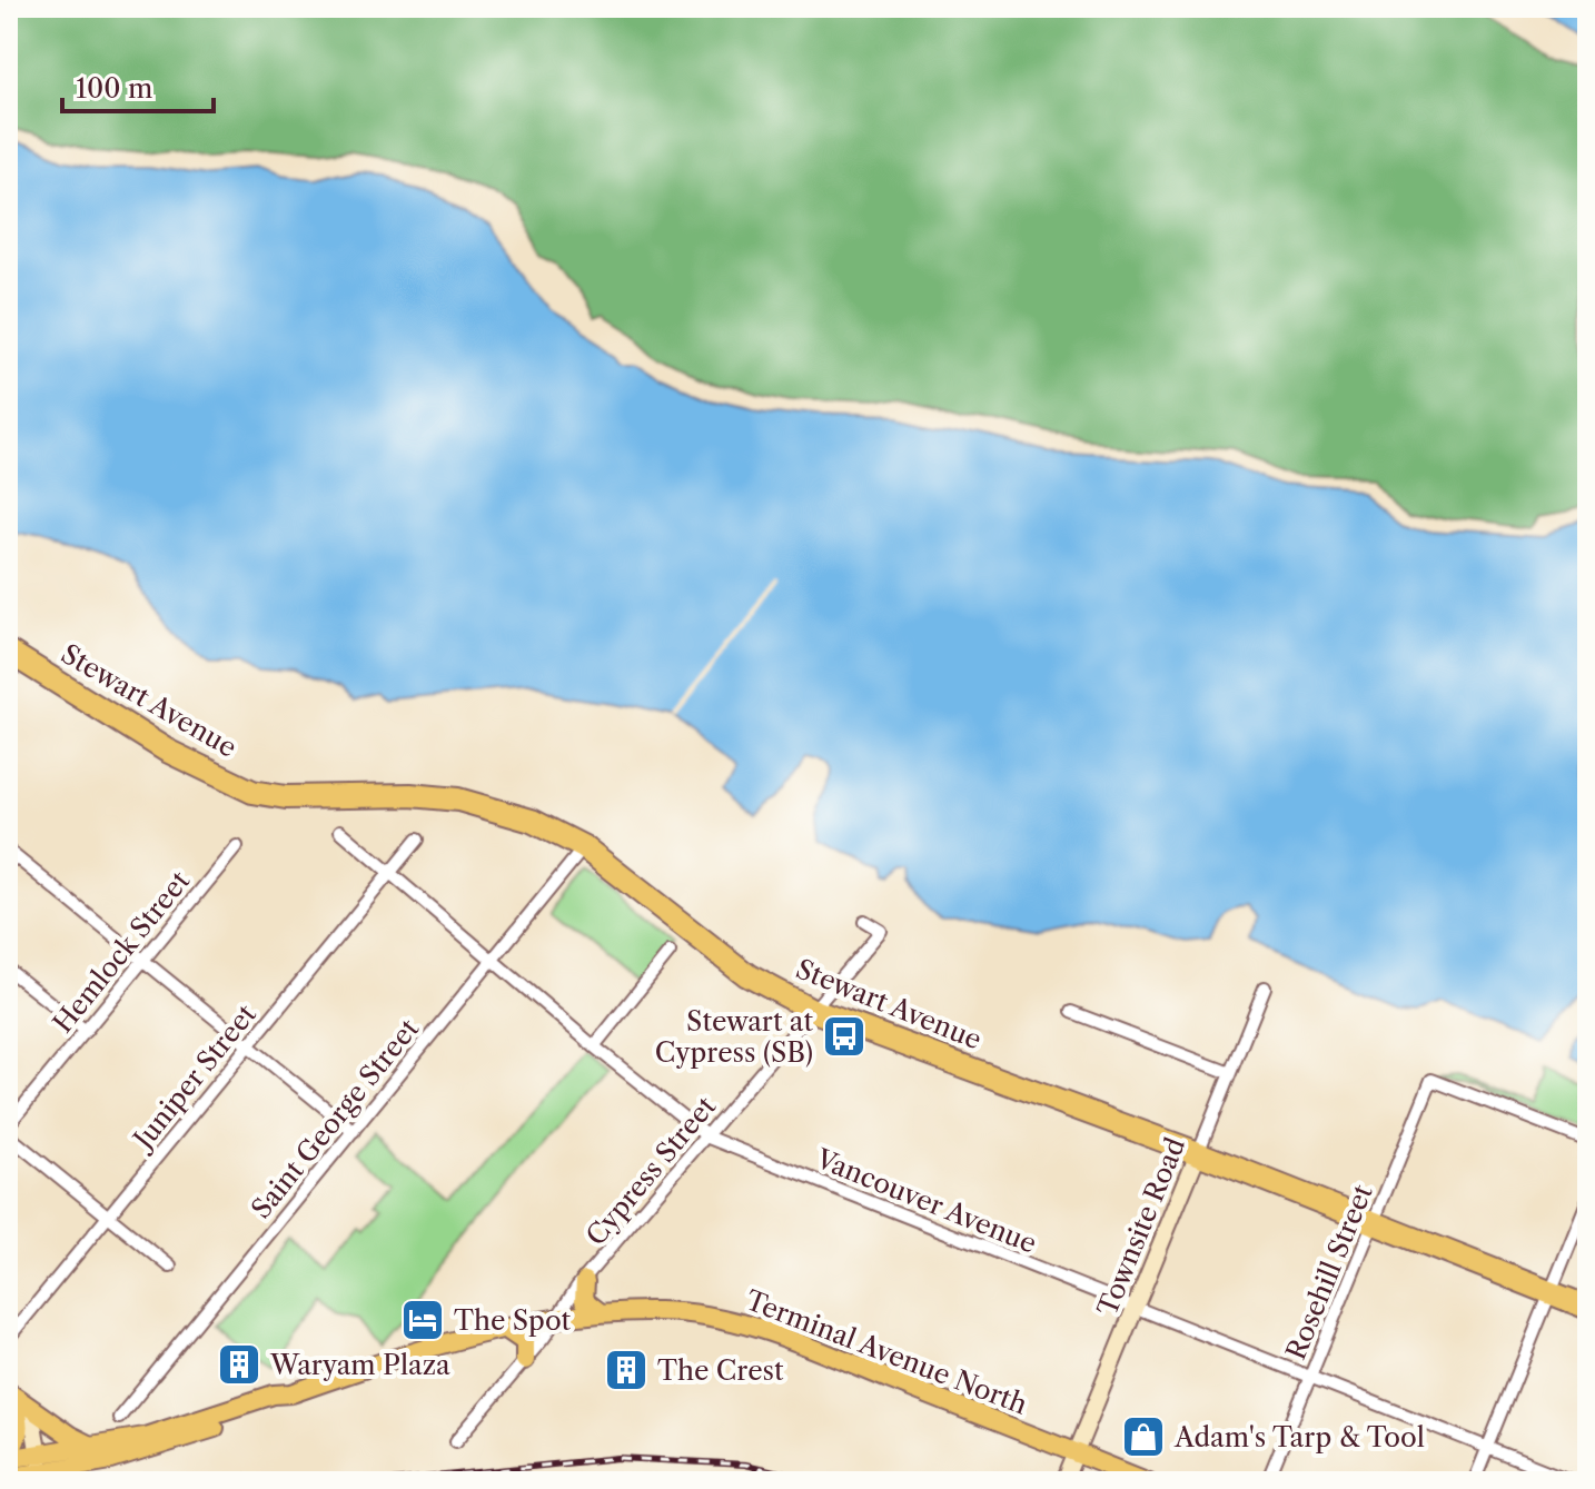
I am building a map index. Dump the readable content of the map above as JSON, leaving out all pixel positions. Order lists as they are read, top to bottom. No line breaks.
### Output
{"streets":{"highway":["Stewart Avenue"],"main road":["Terminal Avenue North"],"street":["Hemlock Street","Juniper Street","Saint George Street","Cypress Street","Vancouver Avenue","Townsite Road","Rosehill Street"]},"crossings":[["Stewart Avenue","Saint George Street"],["Stewart Avenue","Cypress Street"],["Stewart Avenue","Townsite Road"],["Stewart Avenue","Rosehill Street"],["Juniper Street","Vancouver Avenue"],["Saint George Street","Vancouver Avenue"],["Cypress Street","Vancouver Avenue"],["Cypress Street","Terminal Avenue North"],["Vancouver Avenue","Townsite Road"],["Vancouver Avenue","Rosehill Street"],["Townsite Road","Terminal Avenue North"]],"places":{"bus stop":["Stewart at Cypress (SB)"],"hotel":["The Spot"],"building":["Waryam Plaza","The Crest"],"shop":["Adam's Tarp & Tool"]},"scale_bar":"100 m"}
